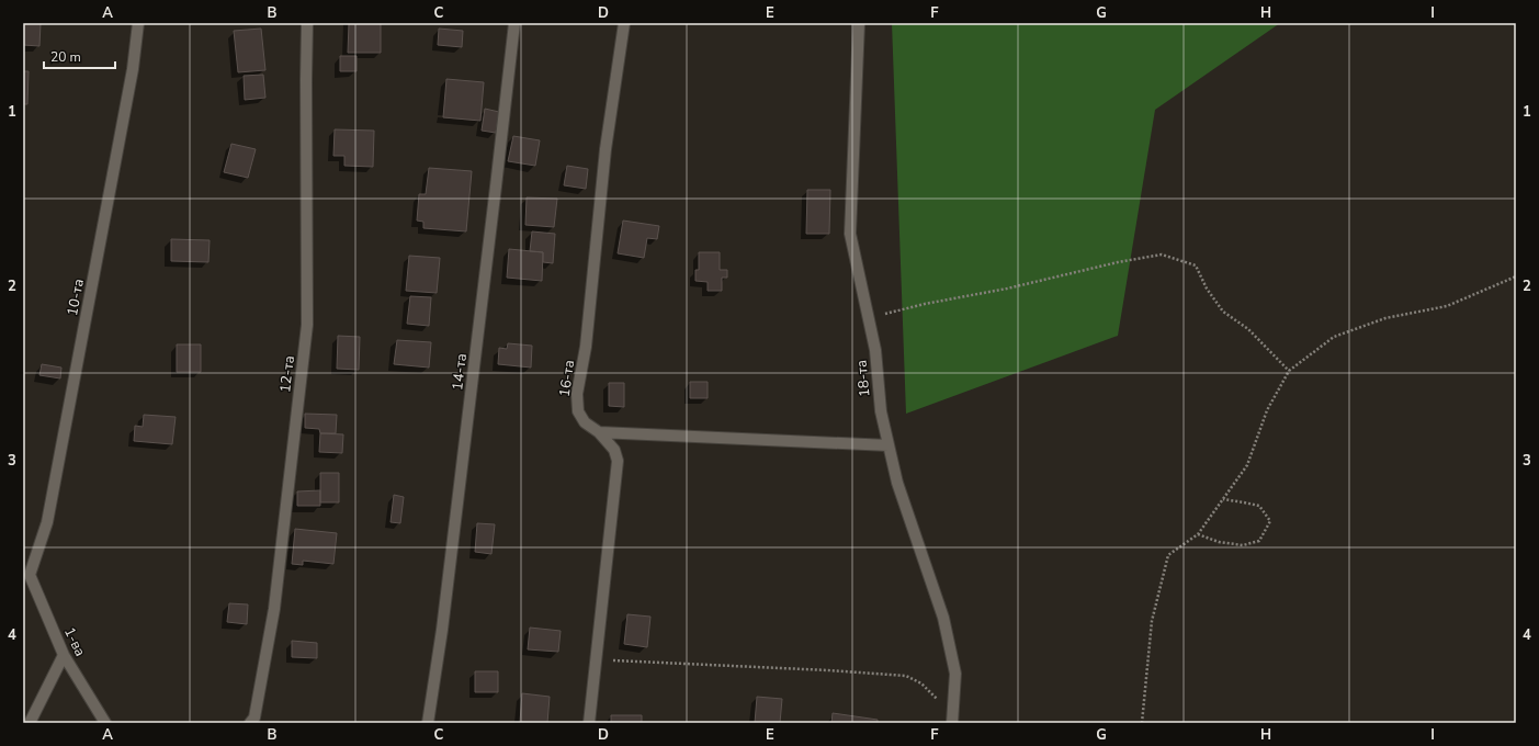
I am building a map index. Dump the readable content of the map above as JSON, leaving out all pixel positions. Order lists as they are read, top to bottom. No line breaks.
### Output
{"streets":{"street":["10-та","14-та","12-та","16-та","18-та","1-ва"]},"crossings":[["10-та","1-ва"]],"scale_bar":"20 m","grid":{"columns":["A","B","C","D","E","F","G","H","I"],"rows":["1","2","3","4"]}}
